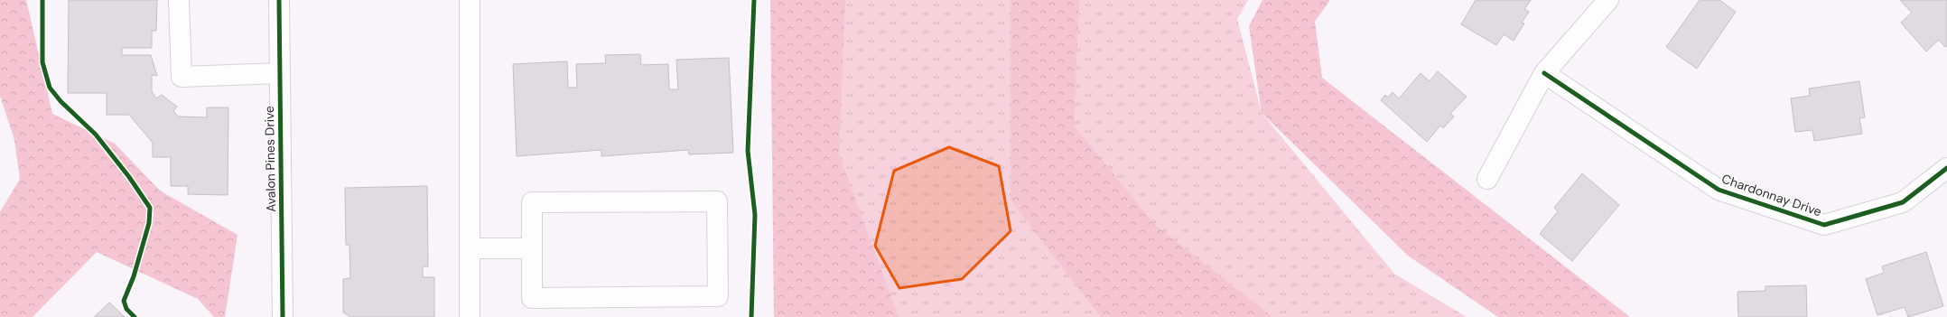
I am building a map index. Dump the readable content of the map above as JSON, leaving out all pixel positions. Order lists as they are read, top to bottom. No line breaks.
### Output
{"streets":{"street":["Avalon Pines Drive","Chardonnay Drive"]}}
